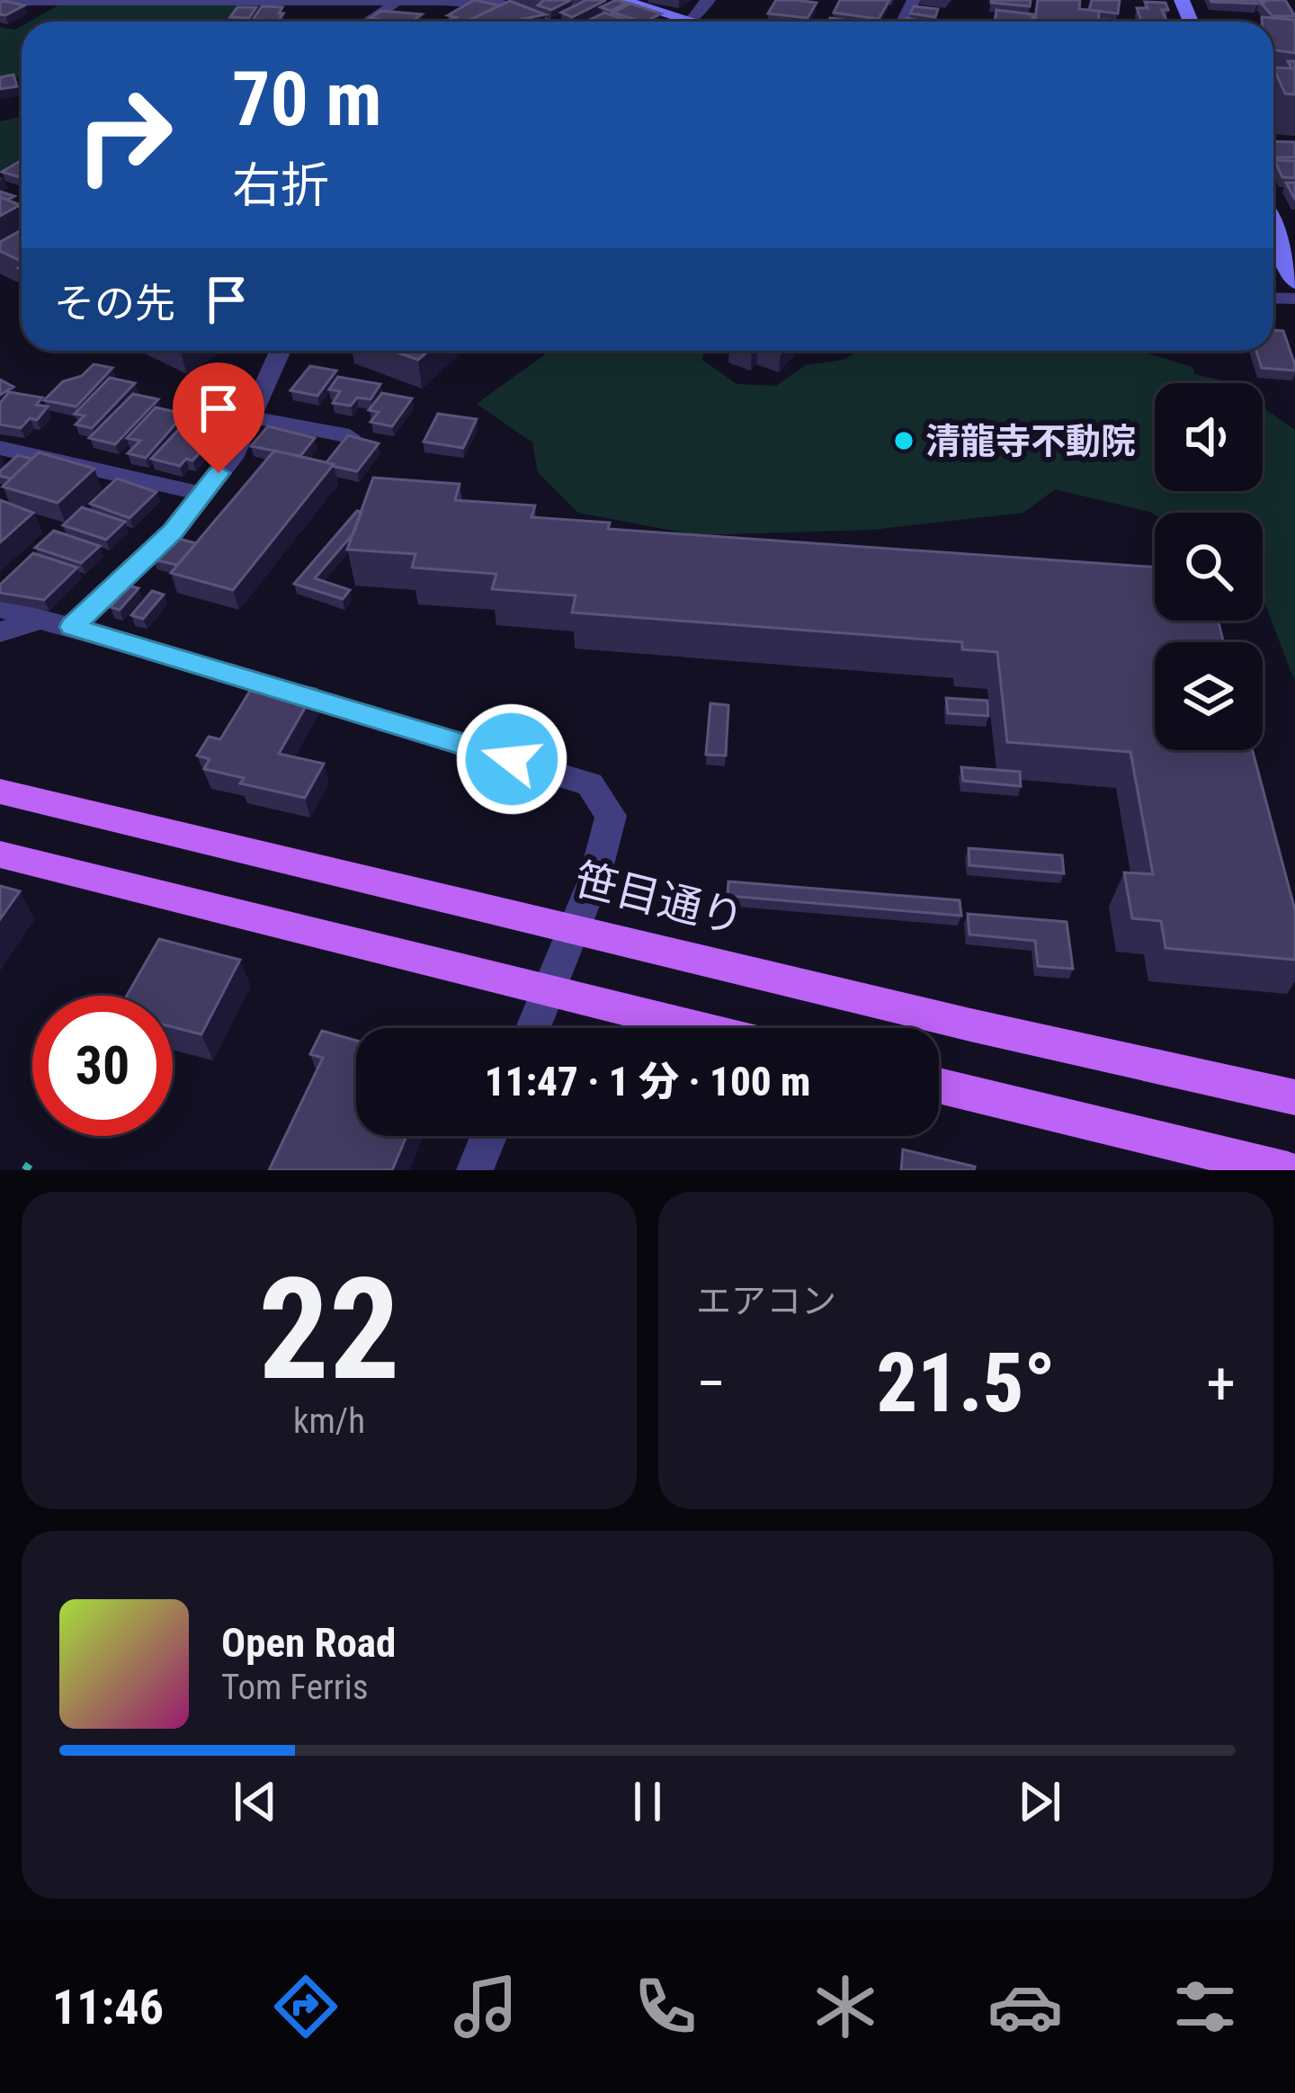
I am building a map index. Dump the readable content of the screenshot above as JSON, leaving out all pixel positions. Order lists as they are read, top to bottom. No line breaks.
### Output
{"streets":{"main road":["笹目通り"]},"places":["清龍寺不動院"],"page":{"turn":["70 m","右折"],"then":"その先","limit":"30","trip":"11:47 · 1 分 · 100 m","tile":[["22","km/h"],"エアコン"],"heat":["−","21.5°","+"],"song":["Open Road","Tom Ferris"],"tabs":"11:46"}}
